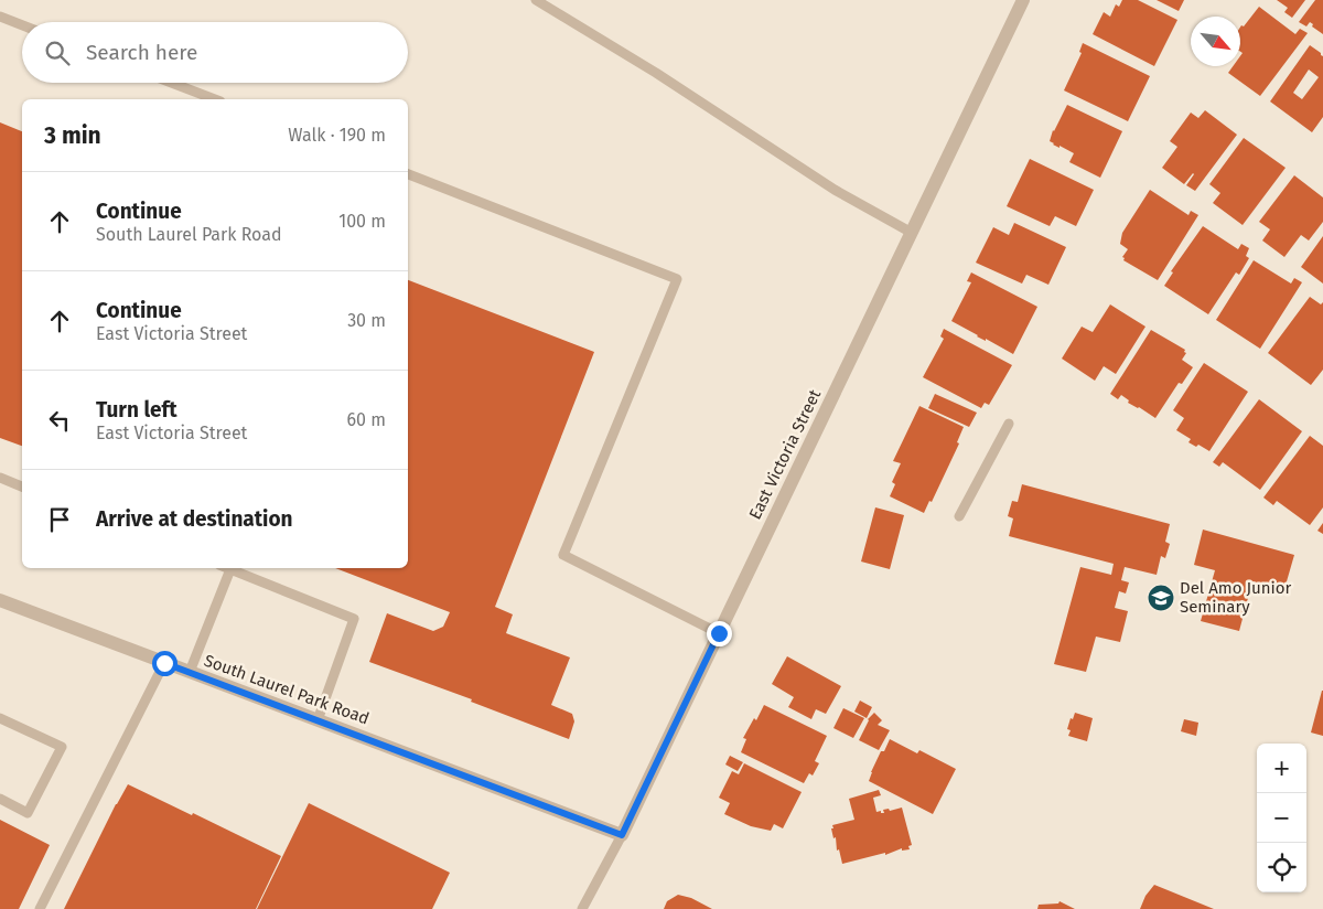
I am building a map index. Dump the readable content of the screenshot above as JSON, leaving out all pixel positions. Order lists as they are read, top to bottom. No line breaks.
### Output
{"streets":{"street":["East Victoria Street","South Laurel Park Road"]},"crossings":[["East Victoria Street","South Laurel Park Road"]],"places":{"school or university":["Del Amo Junior Seminary"]},"north":"bottom right","page":{"search":"Search here","heading":["3 min","Walk · 190 m"],"list":[["Continue","South Laurel Park Road","100 m"],["Continue","East Victoria Street","30 m"],["Turn left","East Victoria Street","60 m"],"Arrive at destination"],"map_buttons":["+","−"]}}
